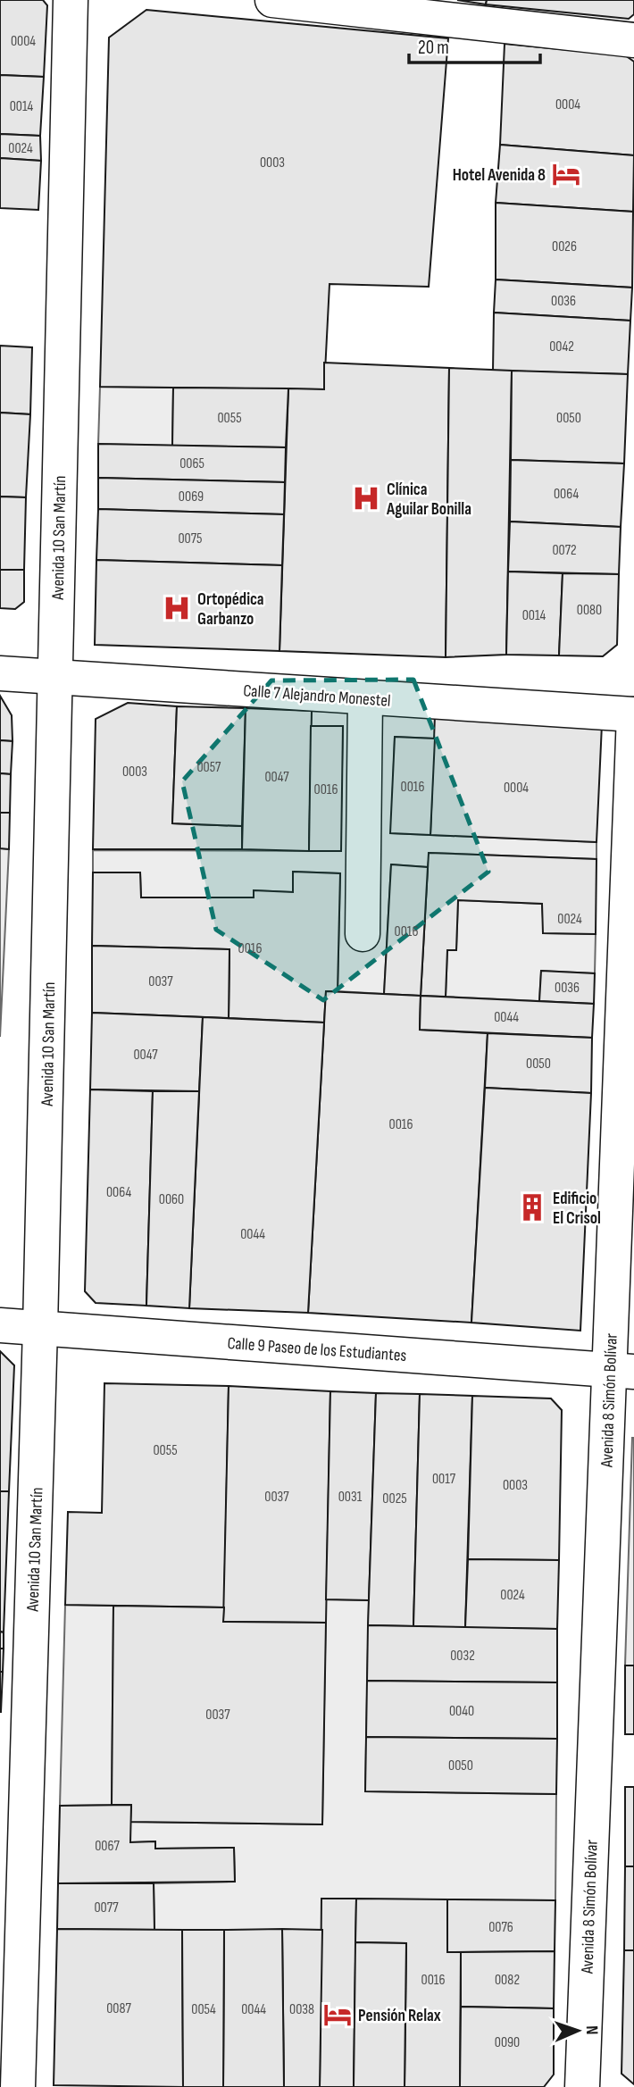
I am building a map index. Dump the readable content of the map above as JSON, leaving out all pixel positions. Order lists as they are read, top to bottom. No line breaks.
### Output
{"streets":{"street":["Avenida 10 San Martín","Calle 7 Alejandro Monestel","Calle 9 Paseo de los Estudiantes","Avenida 8 Simón Bolívar"]},"crossings":[["Avenida 10 San Martín","Calle 7 Alejandro Monestel"],["Avenida 10 San Martín","Calle 9 Paseo de los Estudiantes"],["Calle 7 Alejandro Monestel","Avenida 8 Simón Bolívar"],["Calle 9 Paseo de los Estudiantes","Avenida 8 Simón Bolívar"]],"places":{"hotel":["Hotel Avenida 8","Pensión Relax"],"hospital":["Clínica Aguilar Bonilla","Ortopédica Garbanzo"],"building":["Edificio El Crisol"]},"house_numbers":["0004","0004","0014","0024","0003","0026","0036","0042","0055","0050","0065","0064","0069","0075","0072","0080","0014","0057","0003","0047","0016","0004","0016","0024","0016","0016","0037","0036","0044","0047","0050","0016","0064","0060","0044","0055","0017","0003","0037","0031","0025","0024","0032","0040","0037","0050","0067","0077","0076","0016","0082","0087","0054","0044","0038","0090"],"scale_bar":"20 m","north":"right"}
